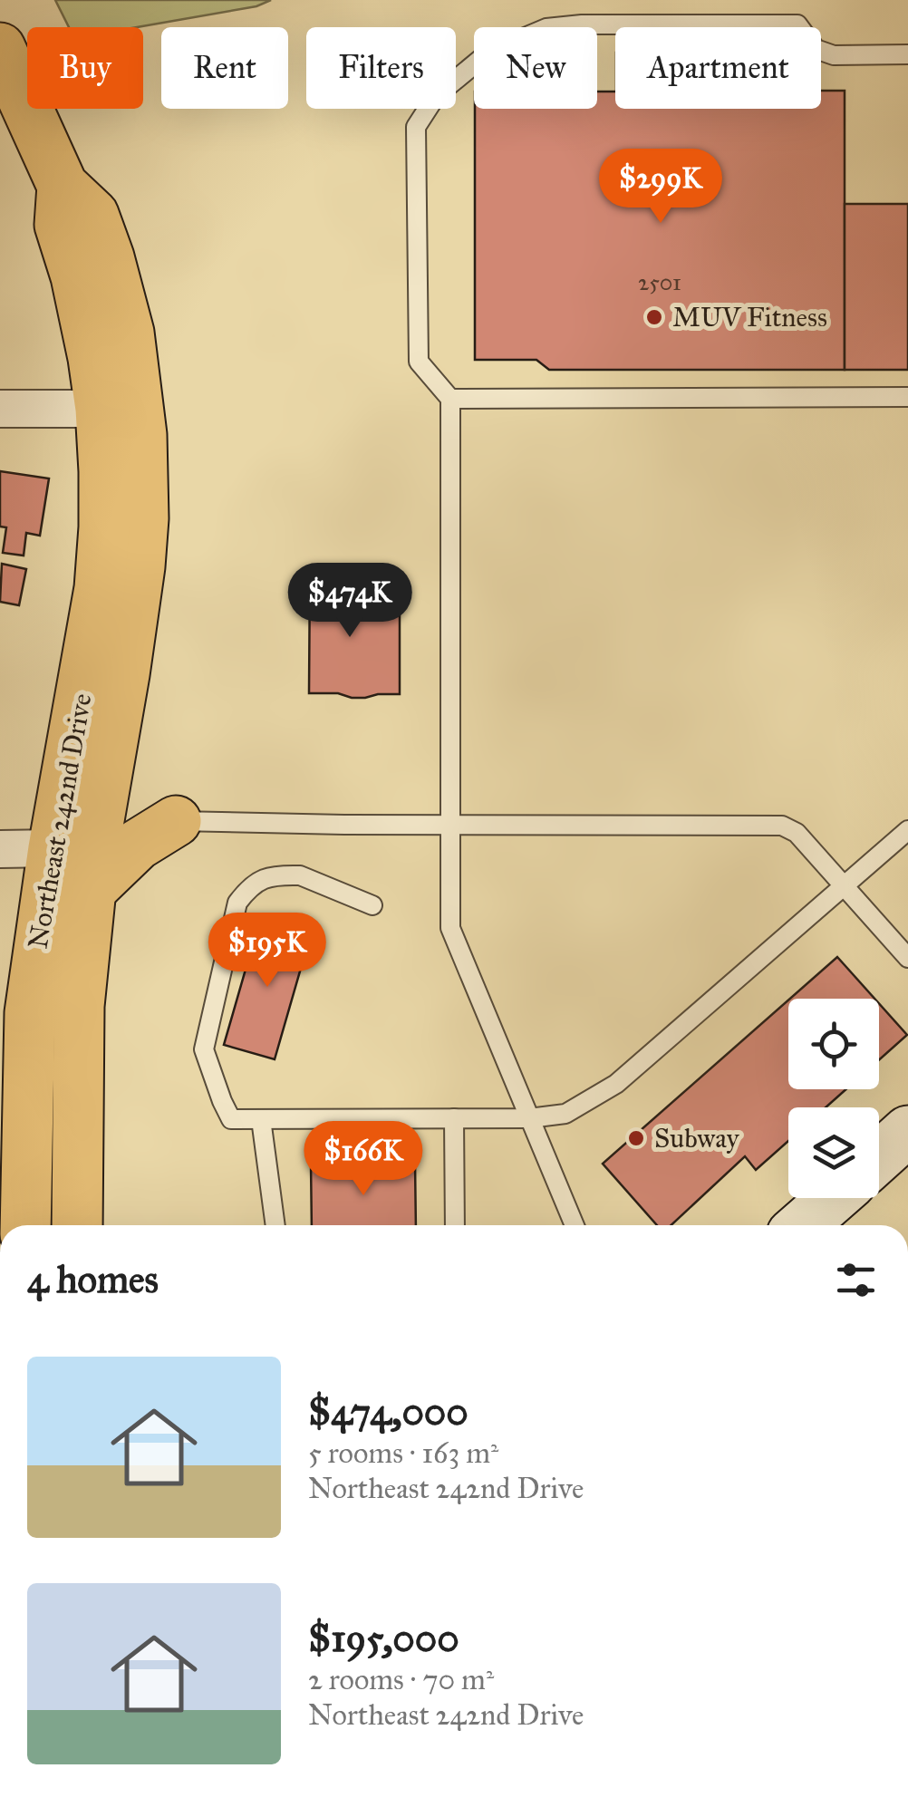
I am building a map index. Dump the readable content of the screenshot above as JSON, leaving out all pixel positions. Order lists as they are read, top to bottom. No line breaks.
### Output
{"streets":{"highway":["Northeast 242nd Drive"]},"places":["MUV Fitness","Subway"],"house_numbers":["2501"],"page":{"chip":["Buy","Rent","Filters","New","Apartment"],"price":["$299K","$474K","$195K","$166K"],"heading":"4 homes","list":[{"name":"$474,000","note":"5 rooms · 163 m² · Northeast 242nd Drive"},{"name":"$195,000","note":"2 rooms · 70 m² · Northeast 242nd Drive"}]}}
